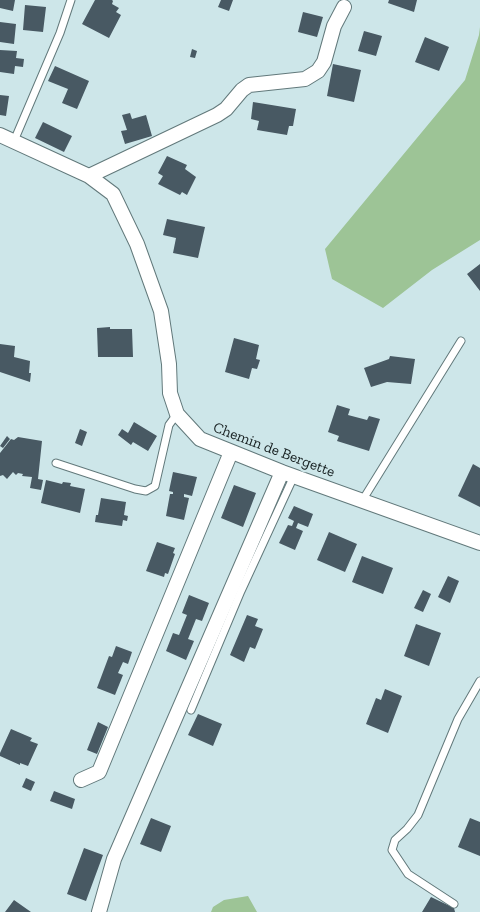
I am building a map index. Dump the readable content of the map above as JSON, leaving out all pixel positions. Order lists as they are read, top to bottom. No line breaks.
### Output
{"streets":{"street":["Chemin de Bergette"]}}
